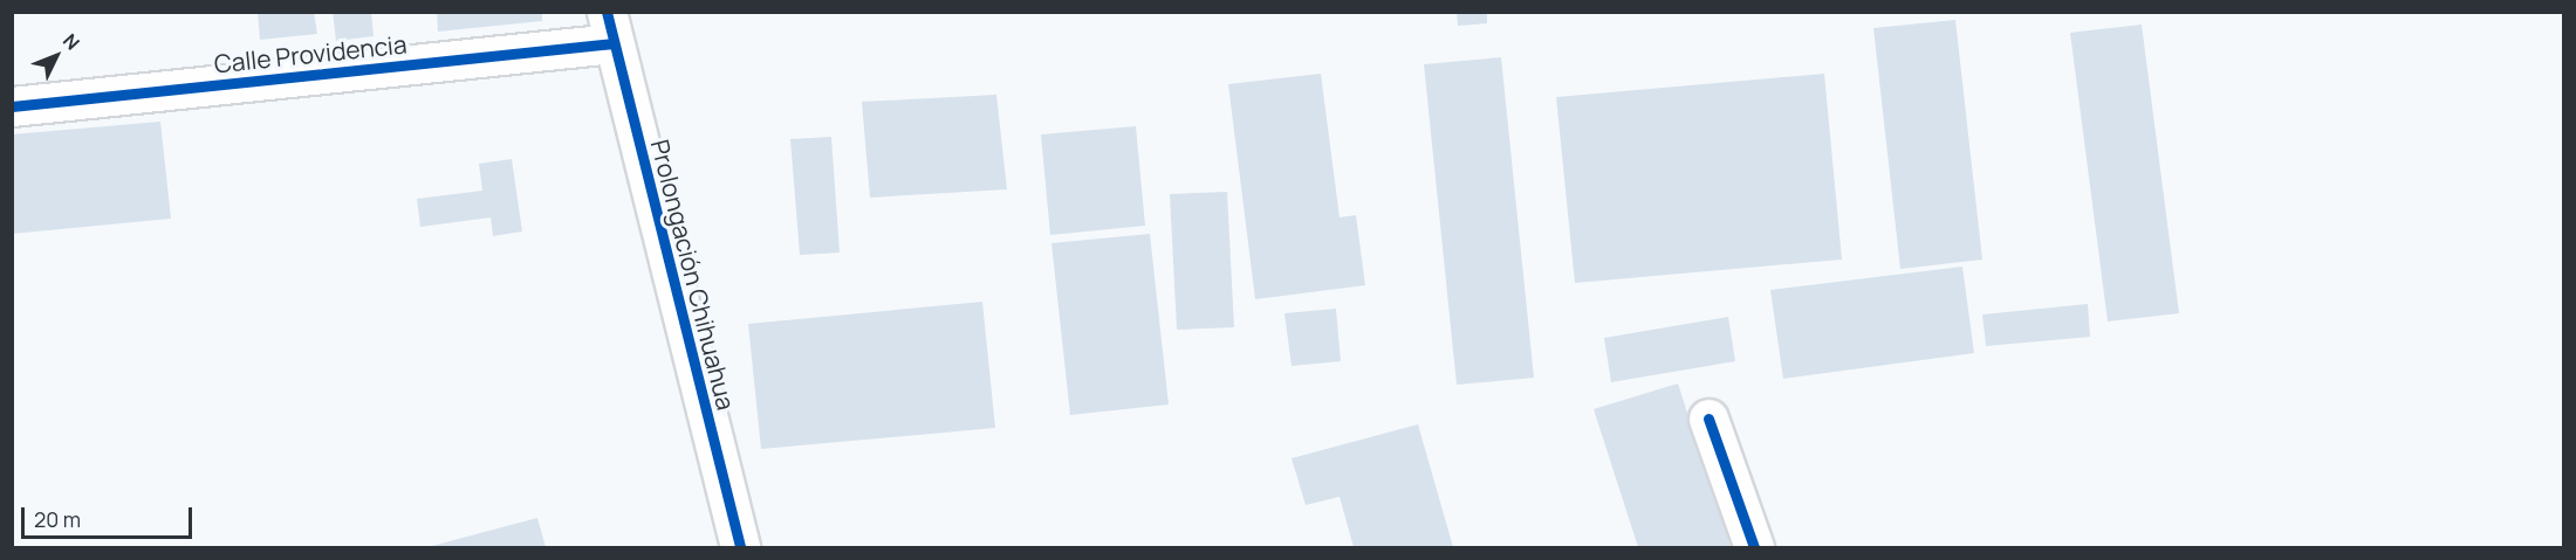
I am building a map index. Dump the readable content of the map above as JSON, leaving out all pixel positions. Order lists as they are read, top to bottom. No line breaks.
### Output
{"streets":{"street":["Calle Providencia","Prolongación Chihuahua"]},"crossings":[["Calle Providencia","Prolongación Chihuahua"]],"scale_bar":"20 m","north":"top right"}
